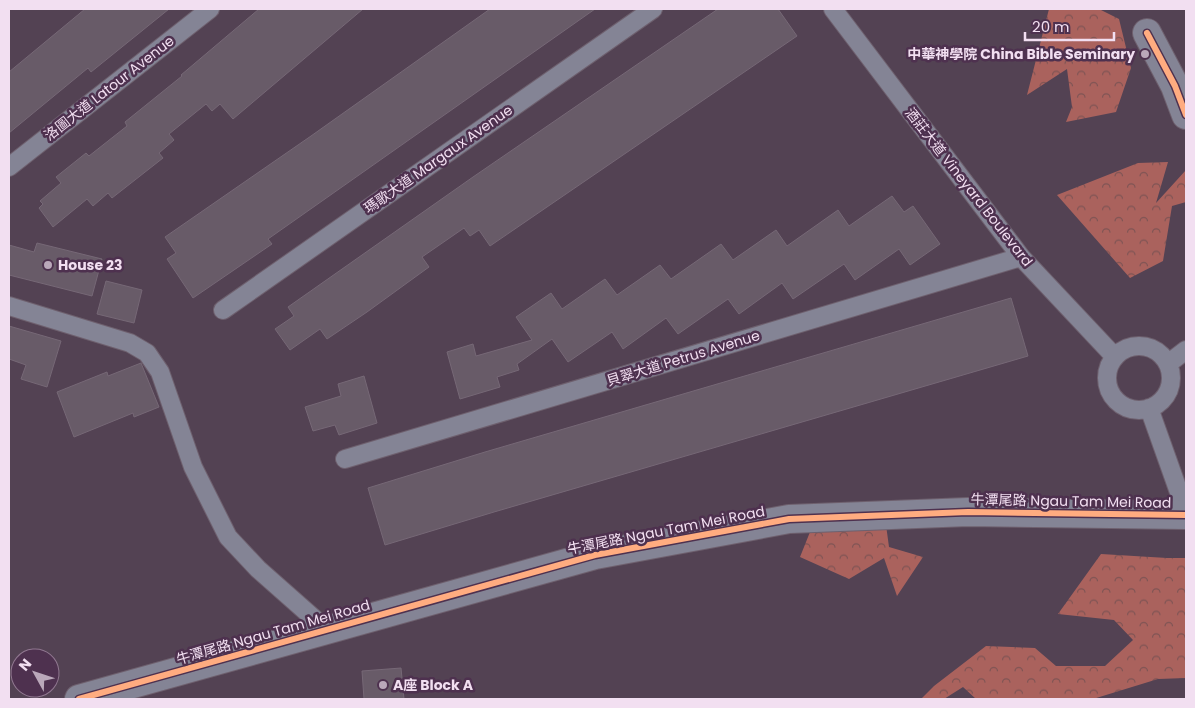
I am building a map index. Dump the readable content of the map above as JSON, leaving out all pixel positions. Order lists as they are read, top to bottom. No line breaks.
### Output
{"streets":{"street":["牛潭尾路 Ngau Tam Mei Road"],"lane":["洛圖大道 Latour Avenue","瑪歌大道 Margaux Avenue","酒莊大道 Vineyard Boulevard","貝翠大道 Petrus Avenue"]},"crossings":[["酒莊大道 Vineyard Boulevard","貝翠大道 Petrus Avenue"]],"places":["中華神學院 China Bible Seminary","House 23","A座 Block A"],"scale_bar":"20 m","north":"top left"}
